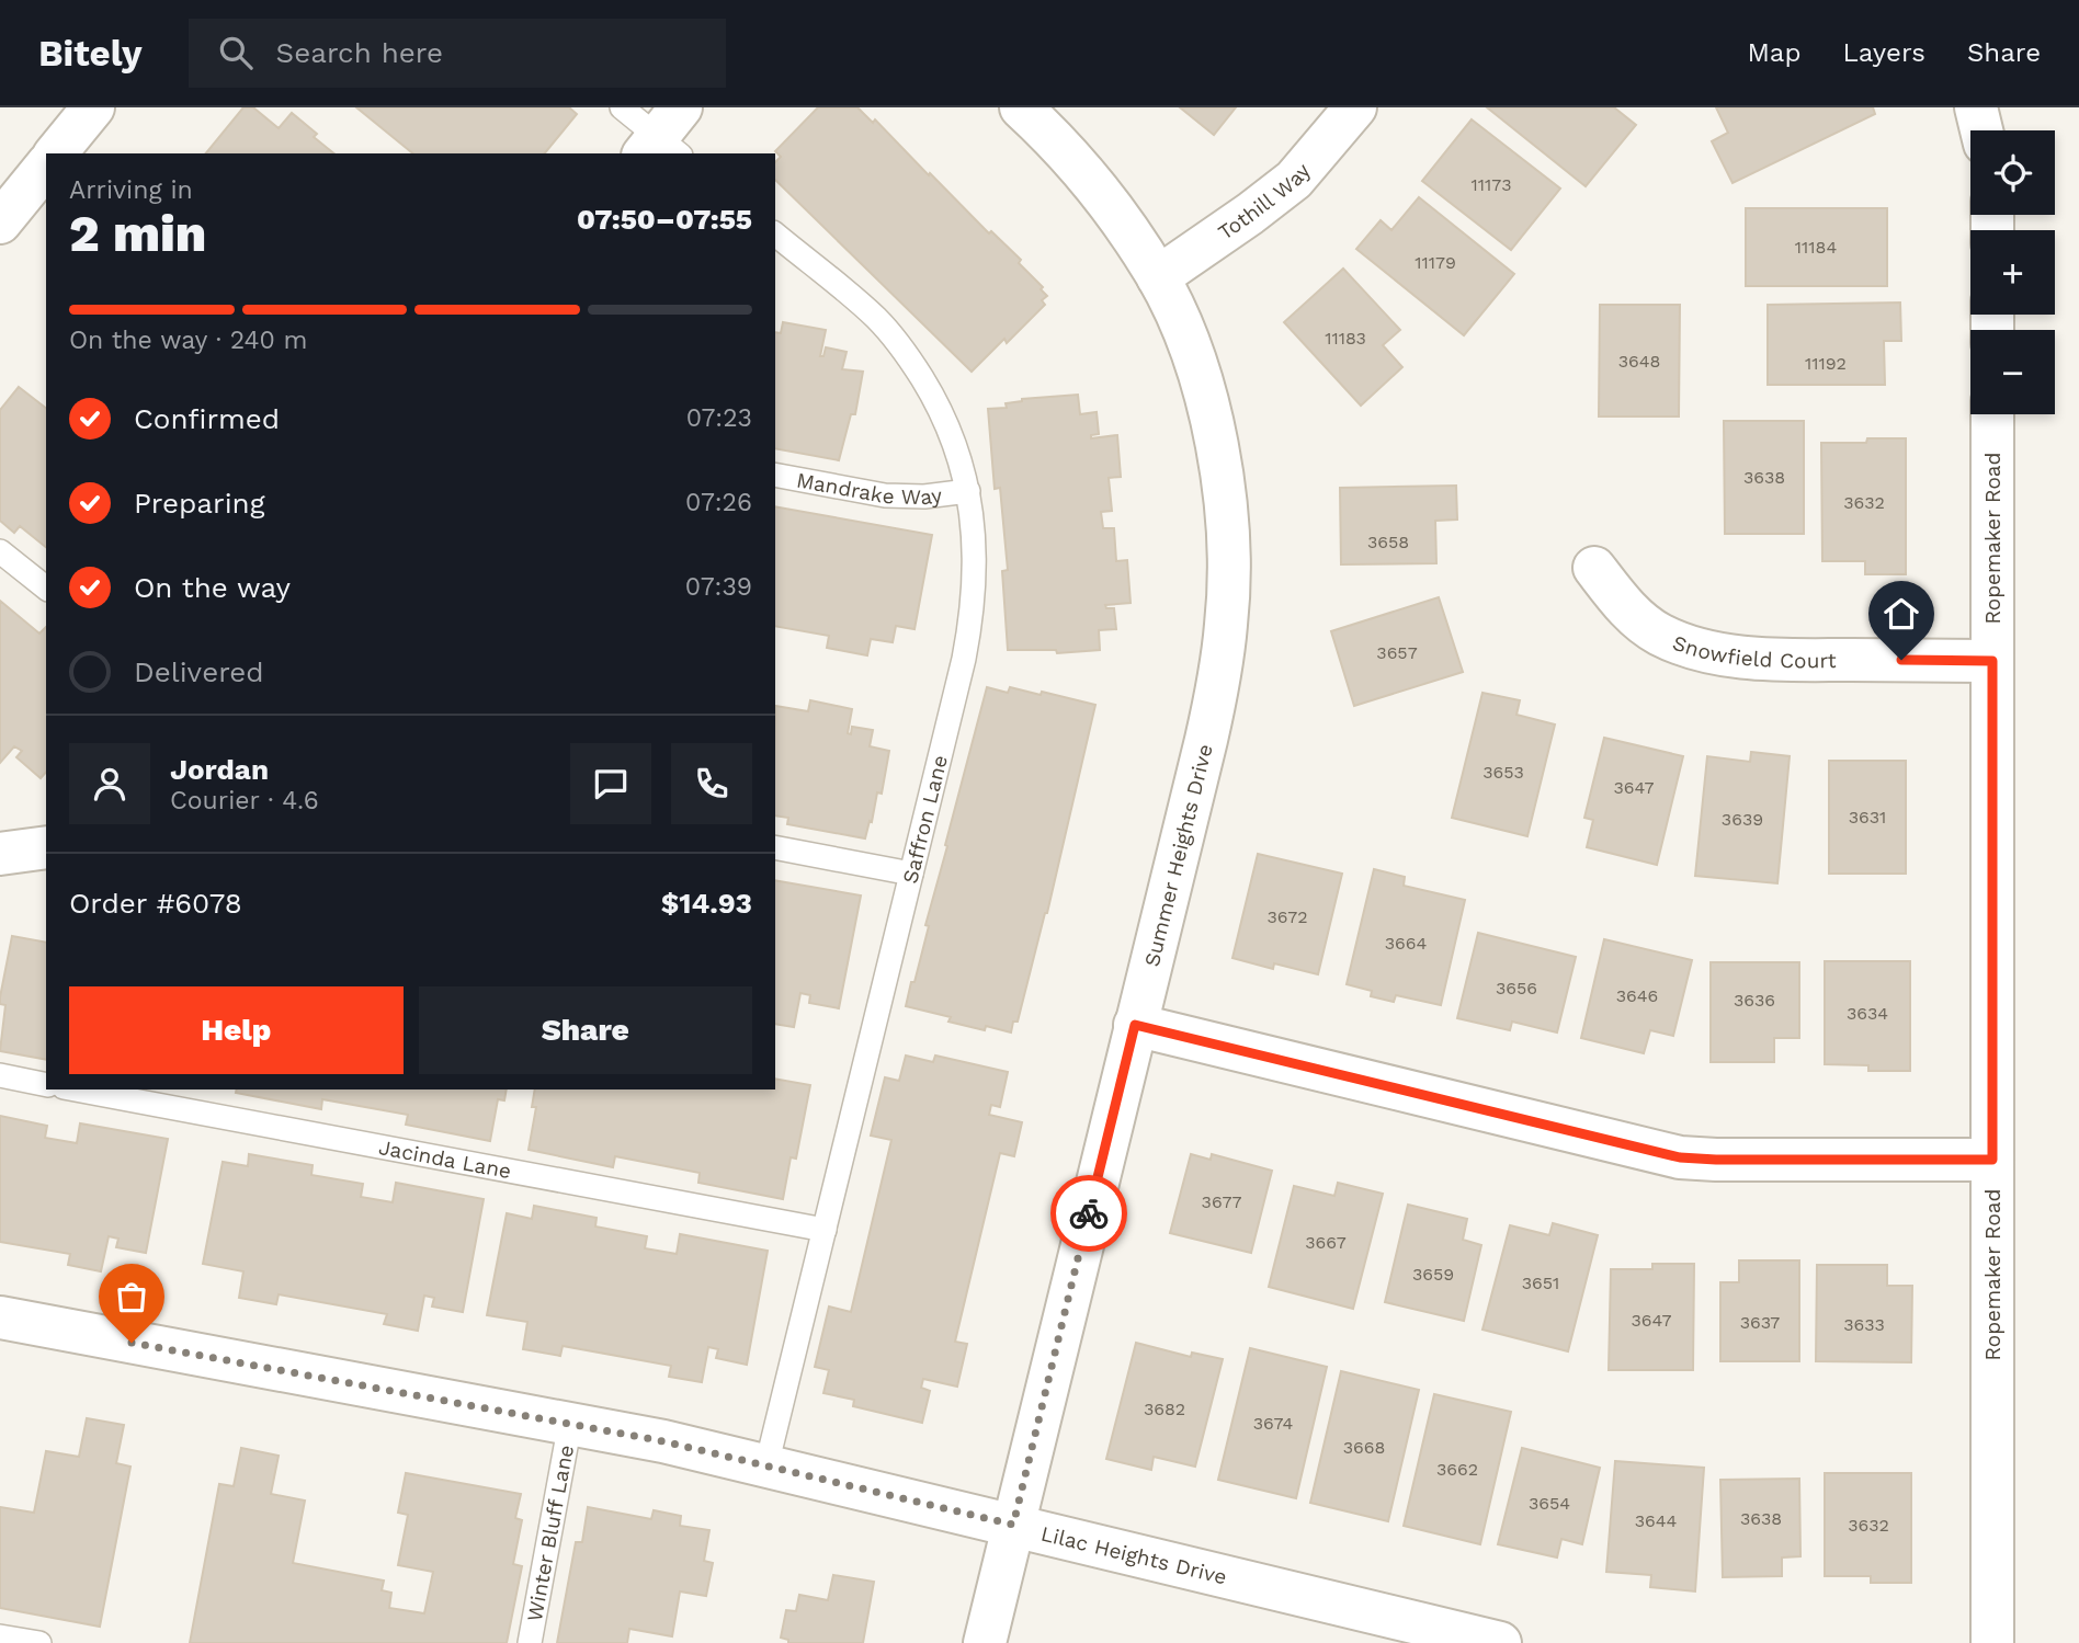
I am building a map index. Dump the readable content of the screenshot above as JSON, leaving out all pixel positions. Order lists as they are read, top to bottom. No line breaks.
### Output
{"streets":{"street":["Tothill Way","Ropemaker Road","Snowfield Court","Summer Heights Drive","Lilac Heights Drive"],"lane":["Mandrake Way","Saffron Lane","Jacinda Lane","Winter Bluff Lane"]},"crossings":[["Tothill Way","Summer Heights Drive"],["Mandrake Way","Saffron Lane"],["Ropemaker Road","Snowfield Court"],["Saffron Lane","Jacinda Lane"],["Saffron Lane","Lilac Heights Drive"],["Summer Heights Drive","Lilac Heights Drive"],["Winter Bluff Lane","Lilac Heights Drive"]],"house_numbers":["11173","11184","11179","11183","3648","11192","3638","3632","3658","3657","3653","3647","3631","3639","3672","3664","3656","3646","3636","3634","3677","3667","3659","3651","3647","3637","3633","3682","3674","3668","3662","3654","3638","3644","3632"],"page":{"header":"Bitely","search":"Search here","nav":["Map","Layers","Share"],"map_buttons":["+","−"],"heading":["2 min","Arriving in","07:50–07:55"],"panel":["Jordan","Courier · 4.6","Order #6078","$14.93"],"bar":"On the way · 240 m","list":[["Confirmed","07:23"],["Preparing","07:26"],["On the way","07:39"],"Delivered"],"buttons":["Help","Share"]}}
